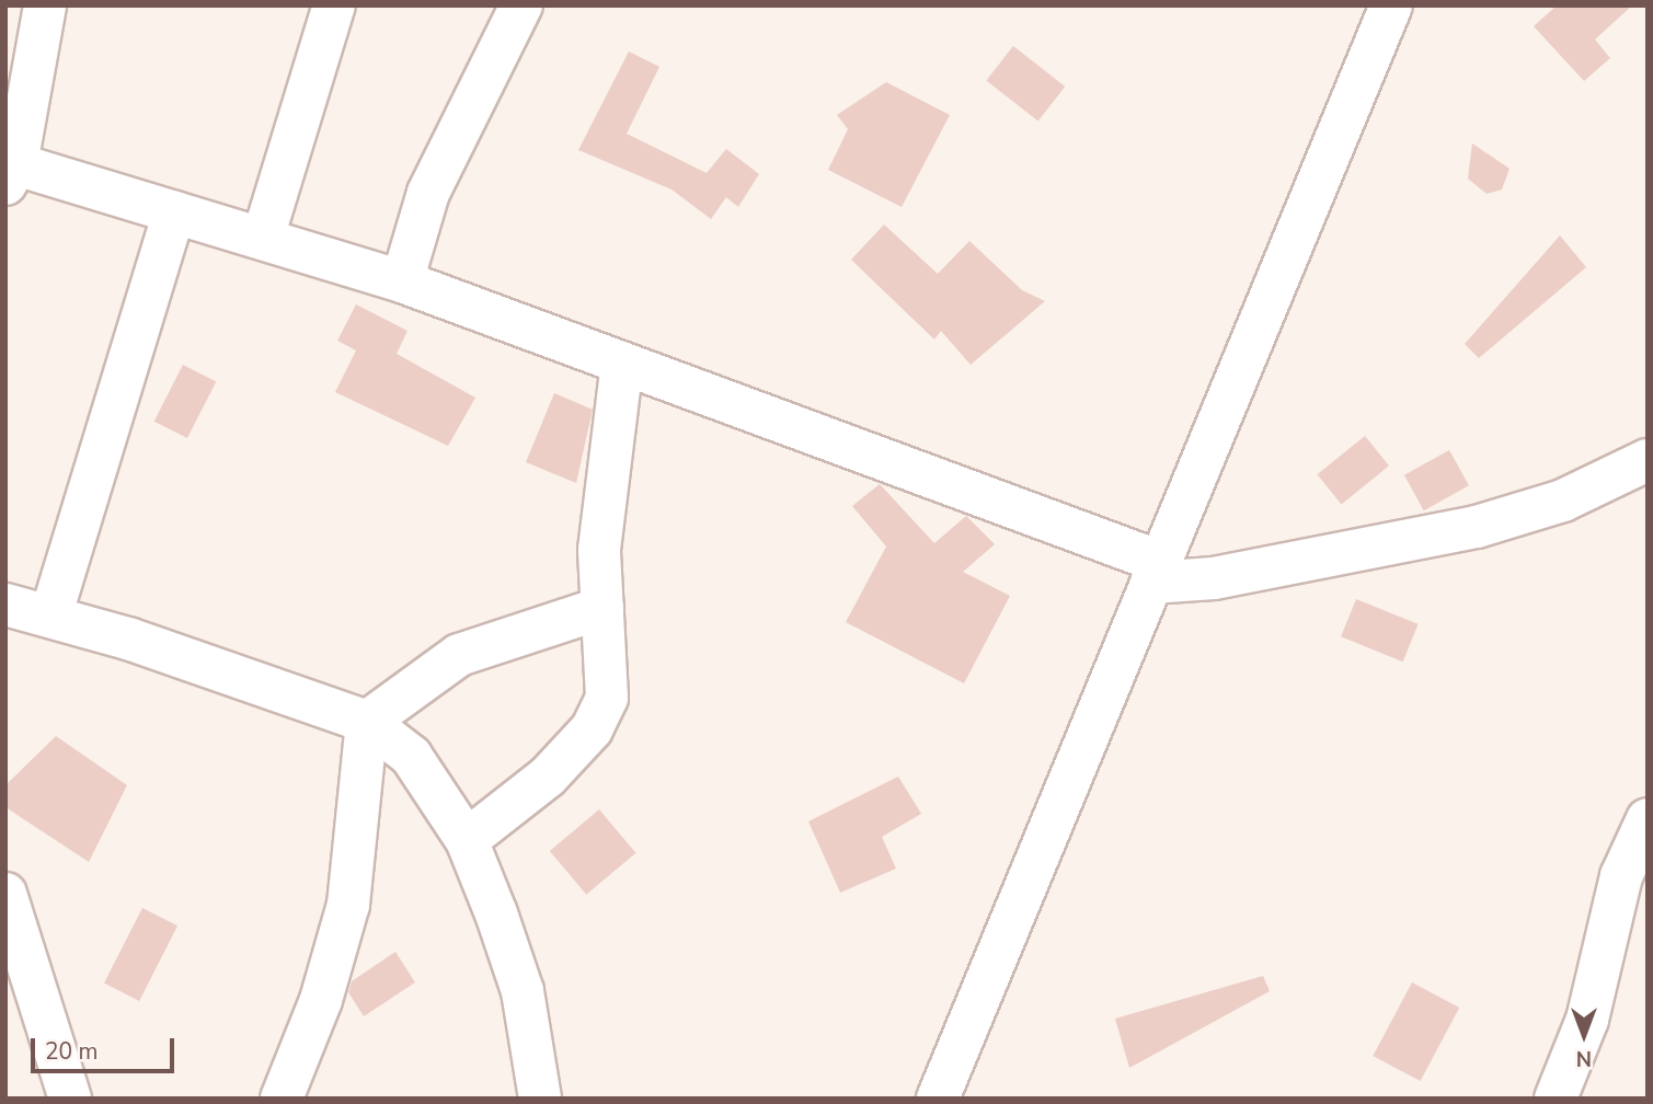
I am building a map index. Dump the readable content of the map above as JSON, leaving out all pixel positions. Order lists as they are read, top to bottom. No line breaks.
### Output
{"scale_bar":"20 m","north":"bottom"}
